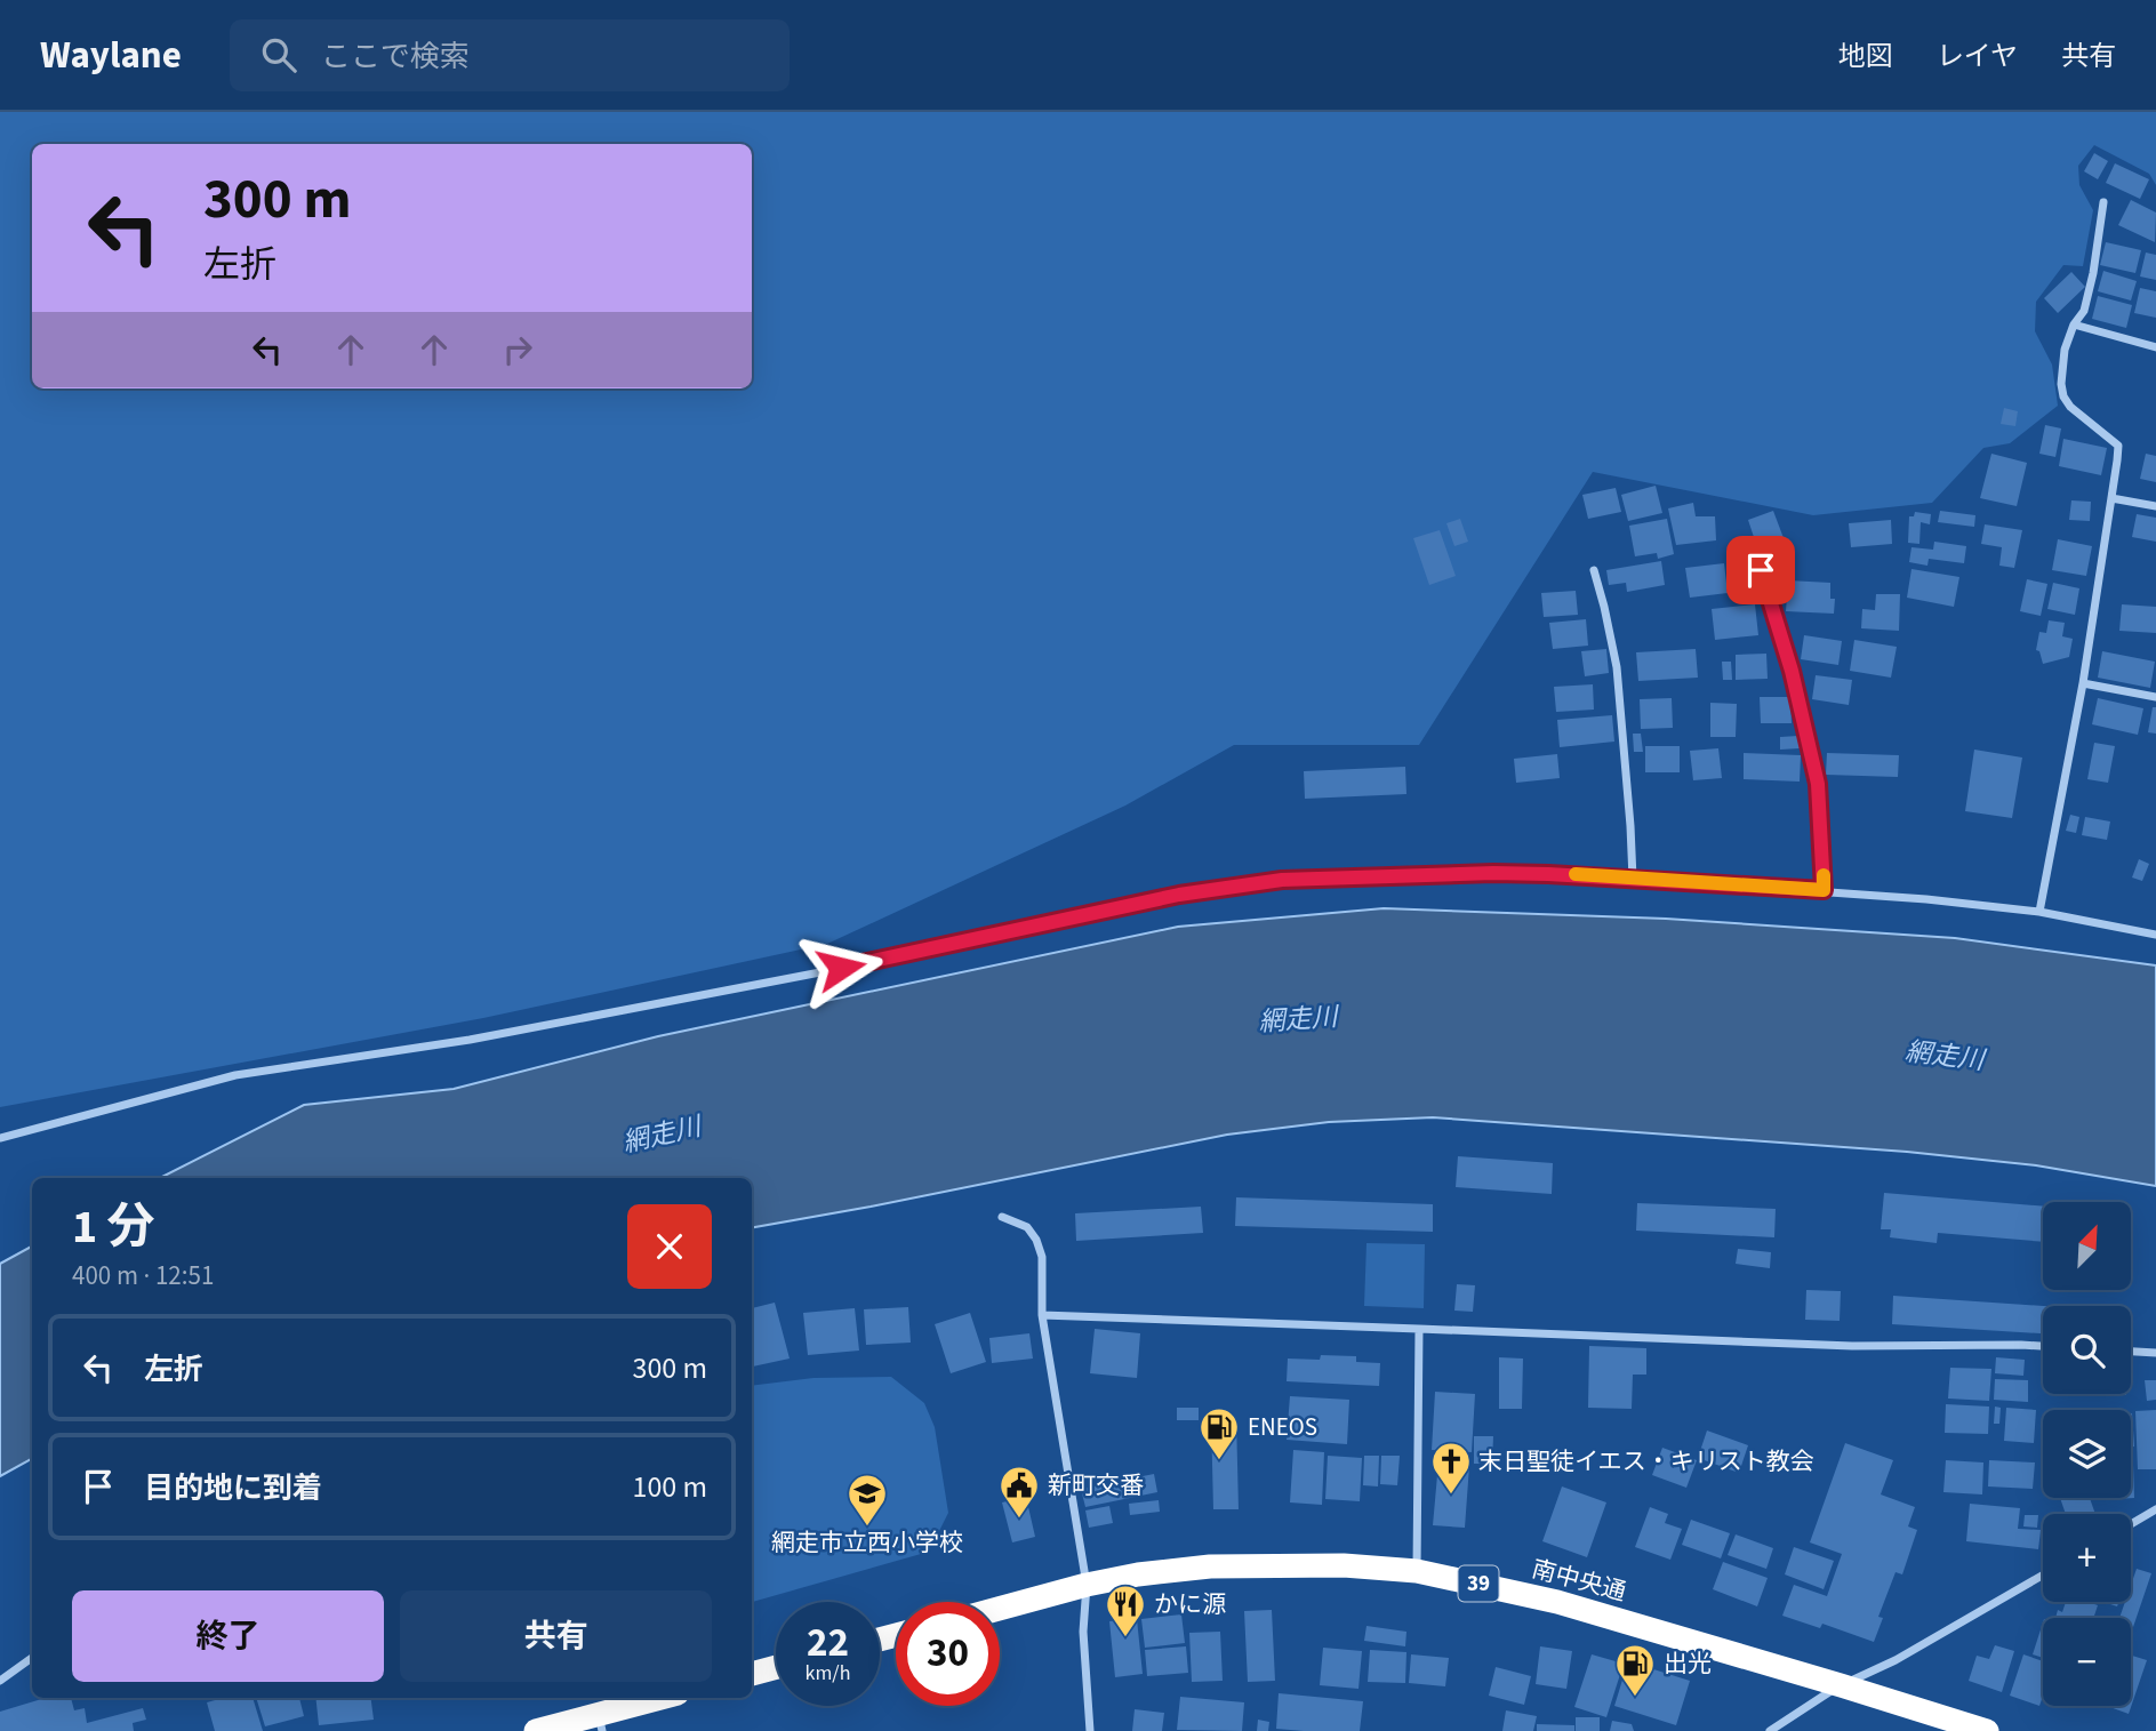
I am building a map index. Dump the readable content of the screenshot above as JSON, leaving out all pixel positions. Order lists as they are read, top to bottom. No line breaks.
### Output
{"streets":{"highway":["南中央通","39"]},"water":["網走川"],"places":{"fuel station":["ENEOS","出光"],"church":["末日聖徒イエス・キリスト教会"],"public building":["新町交番"],"school or university":["網走市立西小学校"],"restaurant":["かに源"]},"north":"top right","page":{"header":"Waylane","search":"ここで検索","nav":["地図","レイヤ","共有"],"turn":["300 m","左折"],"heading":["1 分","400 m · 12:51"],"map_buttons":["+","−"],"list":[{"name":"左折","value":"300 m"},{"name":"目的地に到着","value":"100 m"}],"buttons":["終了","共有"],"speed":"22 km/h","limit":"30"}}
